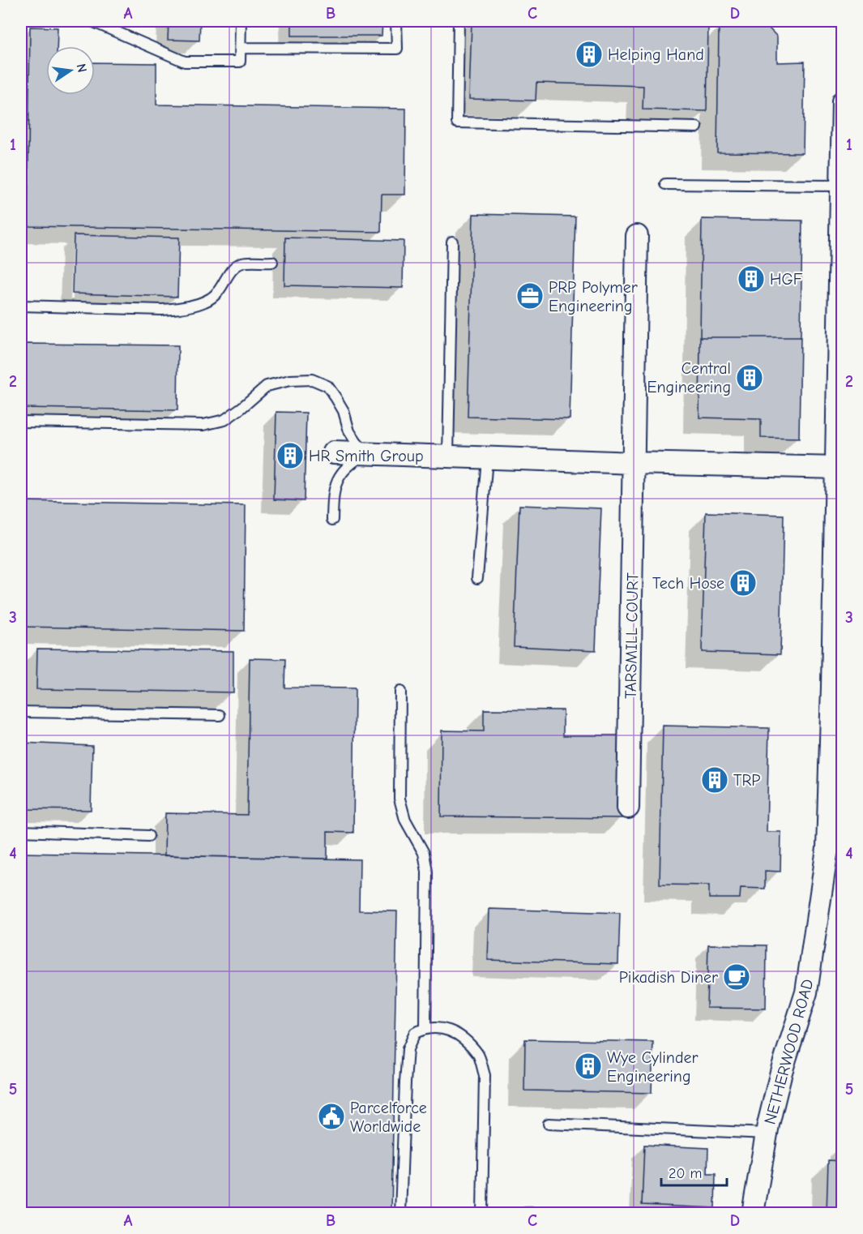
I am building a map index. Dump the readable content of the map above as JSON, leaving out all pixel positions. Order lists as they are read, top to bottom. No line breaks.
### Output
{"streets":{"street":["TARSMILL COURT","NETHERWOOD ROAD"]},"places":{"building":["Helping Hand","HGF","Central Engineering","HR Smith Group","Tech Hose","TRP","Wye Cylinder Engineering"],"office":["PRP Polymer Engineering"],"cafe":["Pikadish Diner"],"public building":["Parcelforce Worldwide"]},"scale_bar":"20 m","north":"right","grid":{"columns":["A","B","C","D"],"rows":["1","2","3","4","5"]}}
